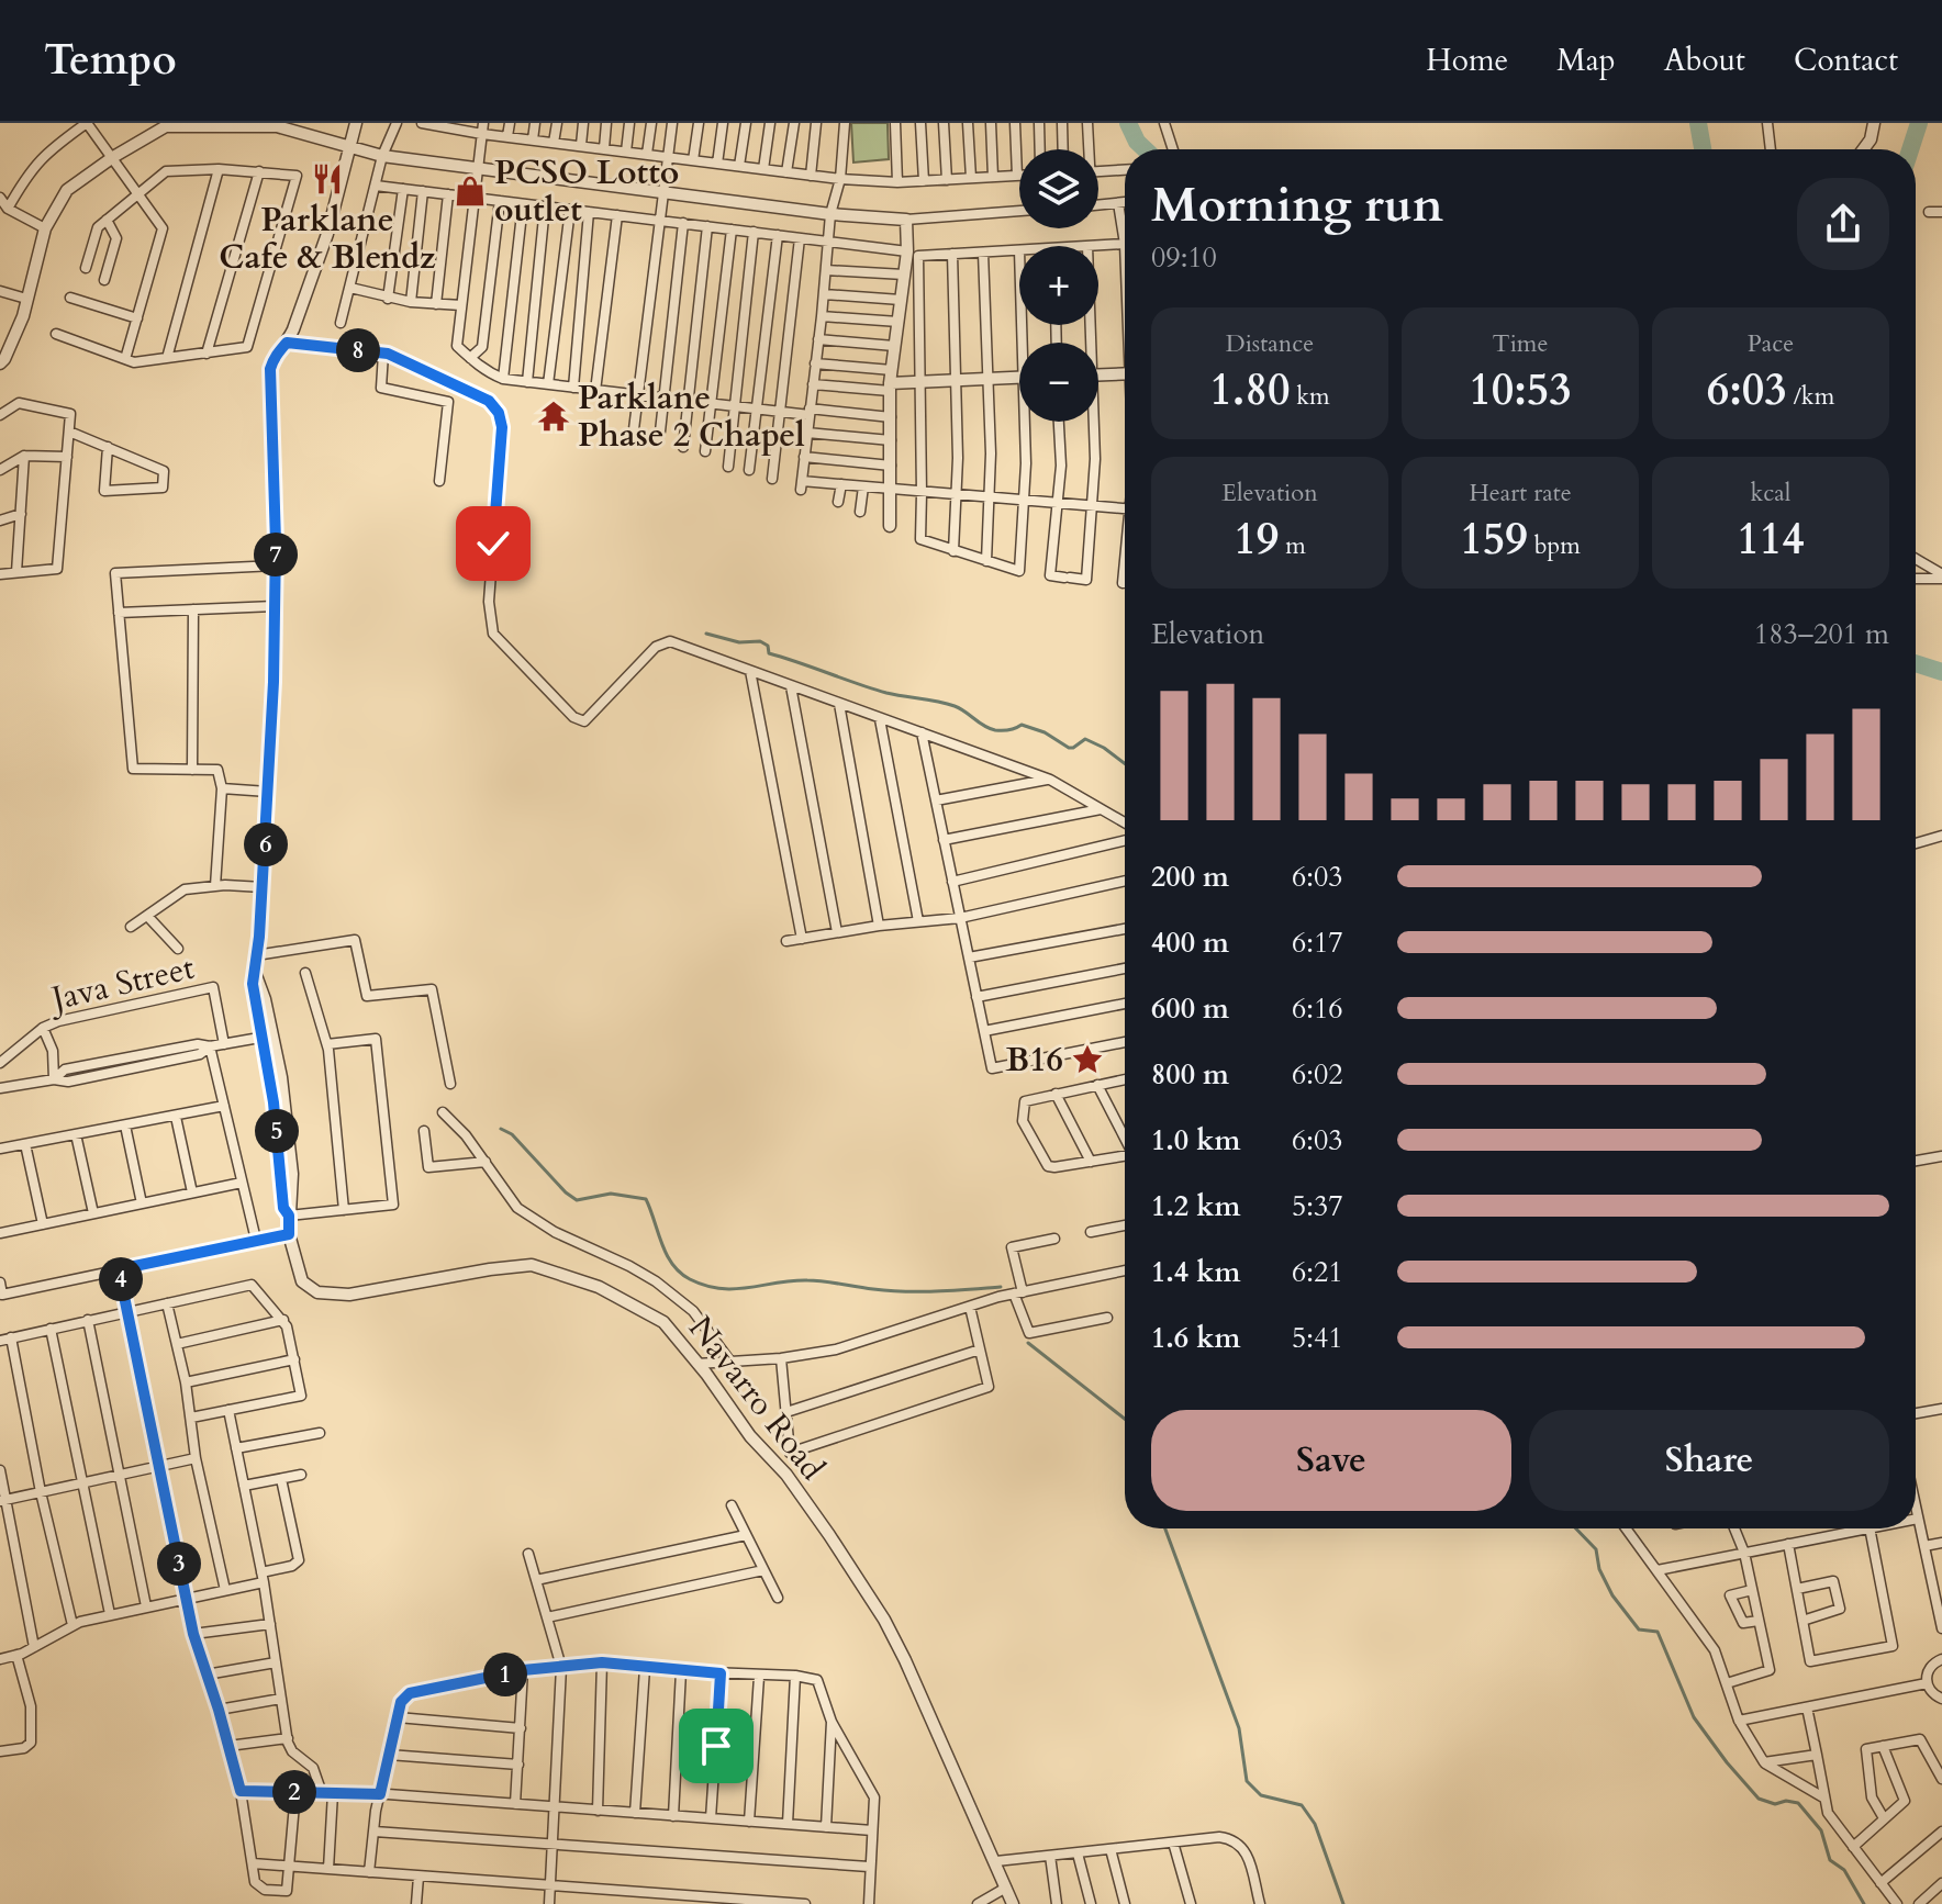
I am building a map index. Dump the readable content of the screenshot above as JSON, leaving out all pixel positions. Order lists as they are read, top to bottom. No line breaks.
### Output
{"streets":{"street":["Java Street","Navarro Road"]},"places":{"restaurant":["Parklane Cafe & Blendz"],"shop":["PCSO Lotto outlet"],"temple":["Parklane Phase 2 Chapel"],"place":["B16"]},"page":{"header":"Tempo","nav":["Home","Map","About","Contact"],"map_buttons":["+","−"],"heading":["Morning run","09:10"],"stats":[["Distance","1.80 km"],["Time","10:53"],["Pace","6:03 /km"],["Elevation","19 m"],["Heart rate","159 bpm"],["kcal","114"]],"pins":["8","7","6","5","4","3","1","2"],"chart":["Elevation","183–201 m"],"list":[{"name":"200 m","note":"6:03"},{"name":"400 m","note":"6:17"},{"name":"600 m","note":"6:16"},{"name":"800 m","note":"6:02"},{"name":"1.0 km","note":"6:03"},{"name":"1.2 km","note":"5:37"},{"name":"1.4 km","note":"6:21"},{"name":"1.6 km","note":"5:41"}],"buttons":["Save","Share"]}}
